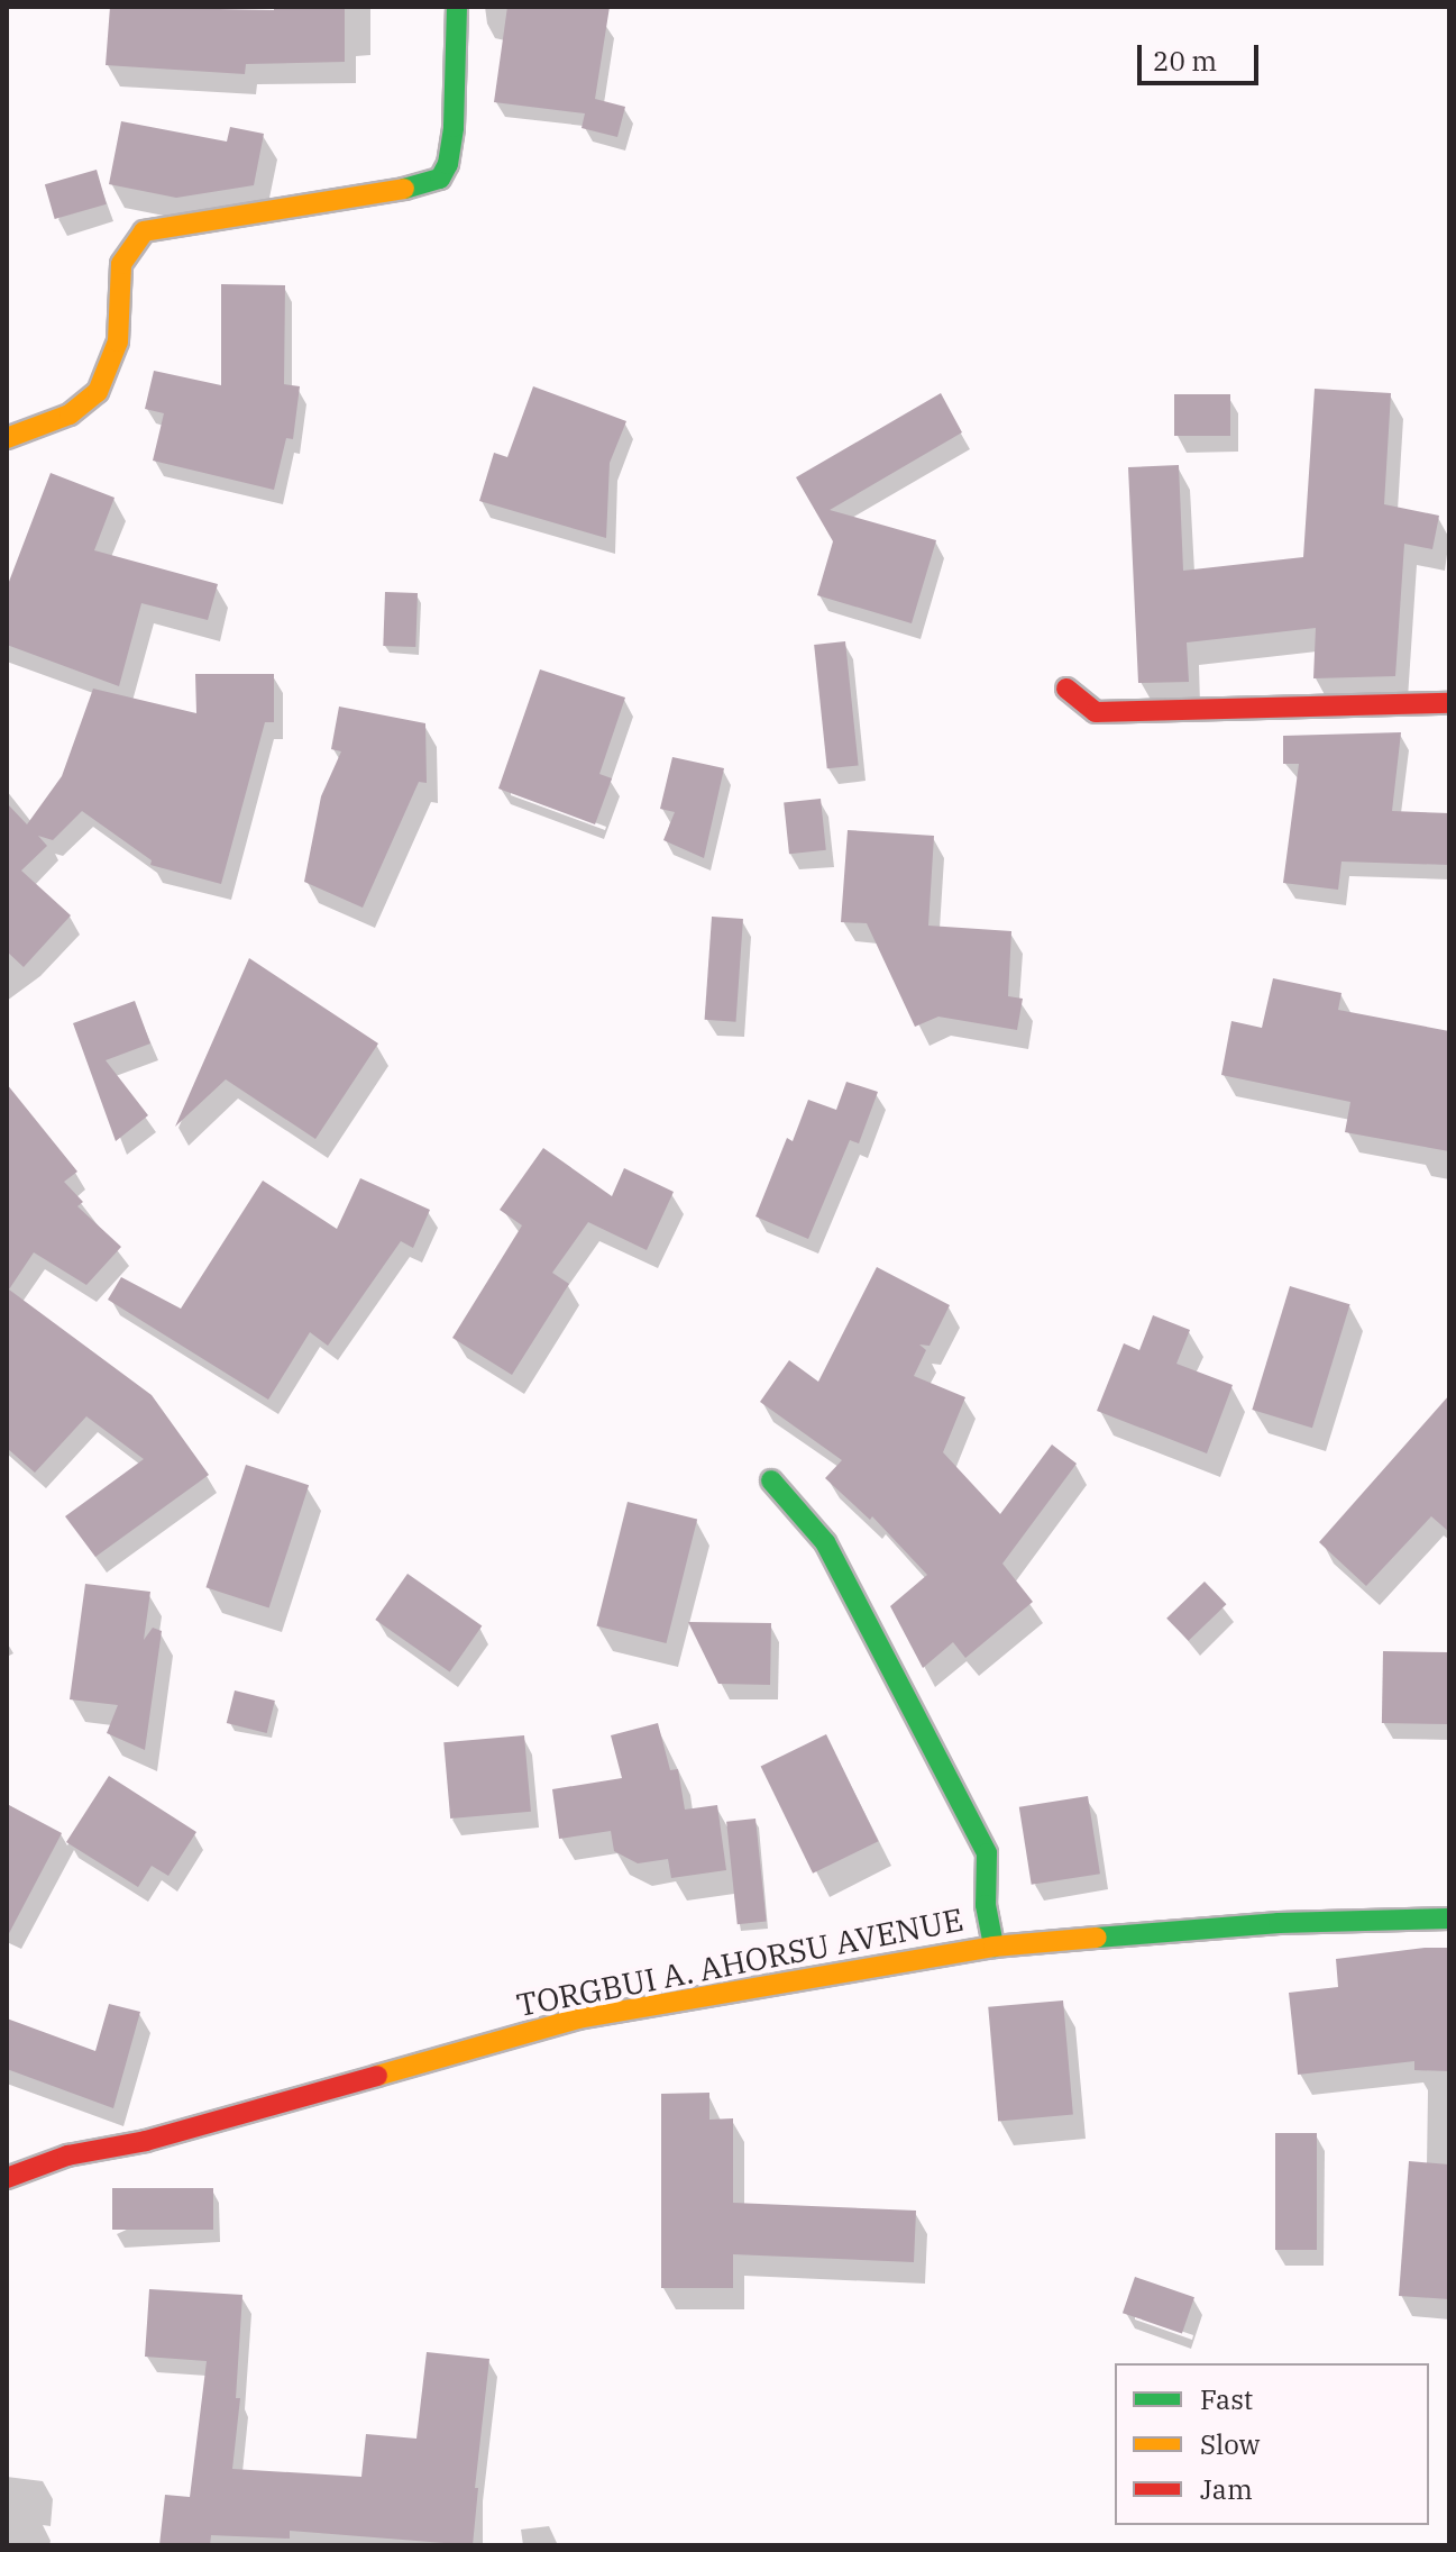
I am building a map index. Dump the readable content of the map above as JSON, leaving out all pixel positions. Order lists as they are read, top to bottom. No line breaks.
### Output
{"streets":{"street":["TORGBUI A. AHORSU AVENUE"]},"legend":["Fast","Slow","Jam"],"scale_bar":"20 m"}
